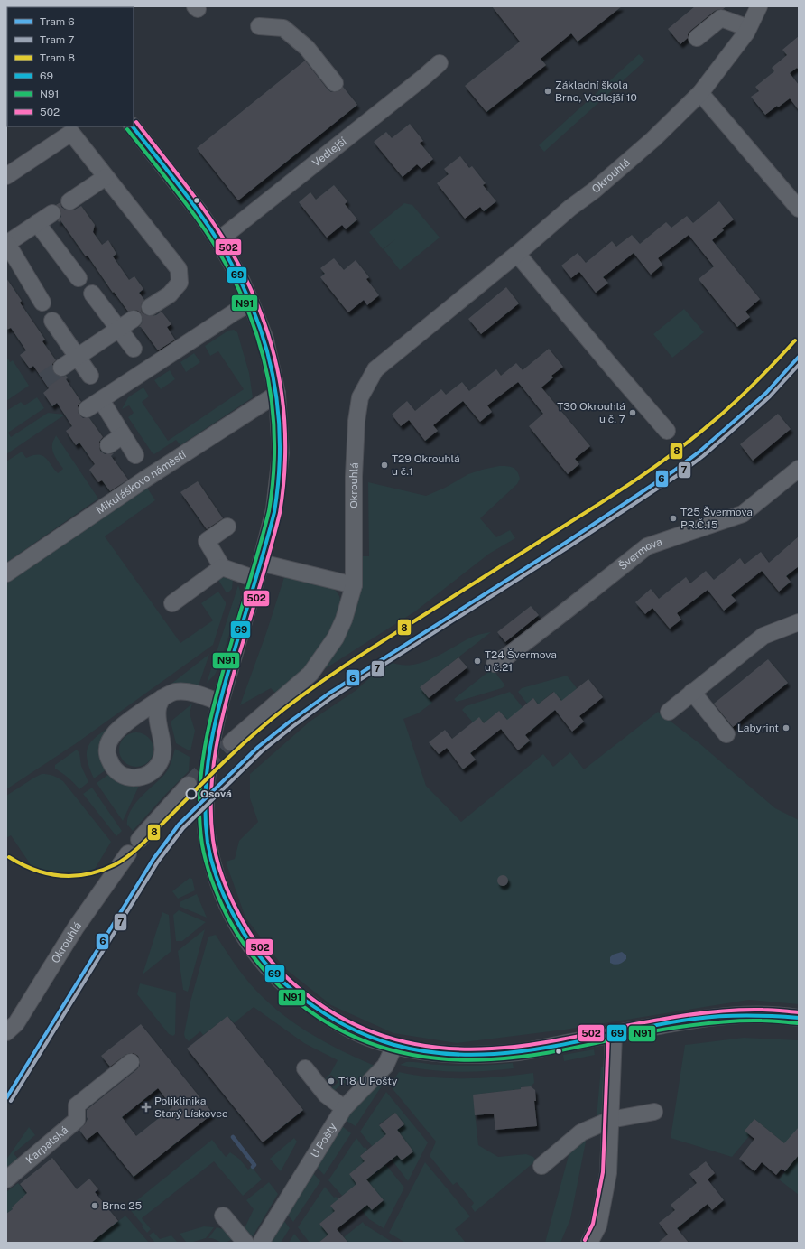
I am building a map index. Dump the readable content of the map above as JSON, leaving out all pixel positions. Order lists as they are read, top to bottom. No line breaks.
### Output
{"streets":{"street":["Vedlejší","Okrouhlá","Mikuláškovo náměstí","Švermova","U Pošty","Karpatská"]},"places":{"other":["Základní škola Brno, Vedlejší 10","T30 Okrouhlá u č. 7","T29 Okrouhlá u č.1","T25 Švermova PR.Č.15","T24 Švermova u č.21","Labyrint","Osová","T18 U Pošty","Brno 25"],"health":["Poliklinika Starý Lískovec"]},"lines":["transit line 502","transit line 69","transit line N91","tram line 8","tram line 6","tram line 7"],"legend":["Tram 6","Tram 7","Tram 8","69","N91","502"]}
